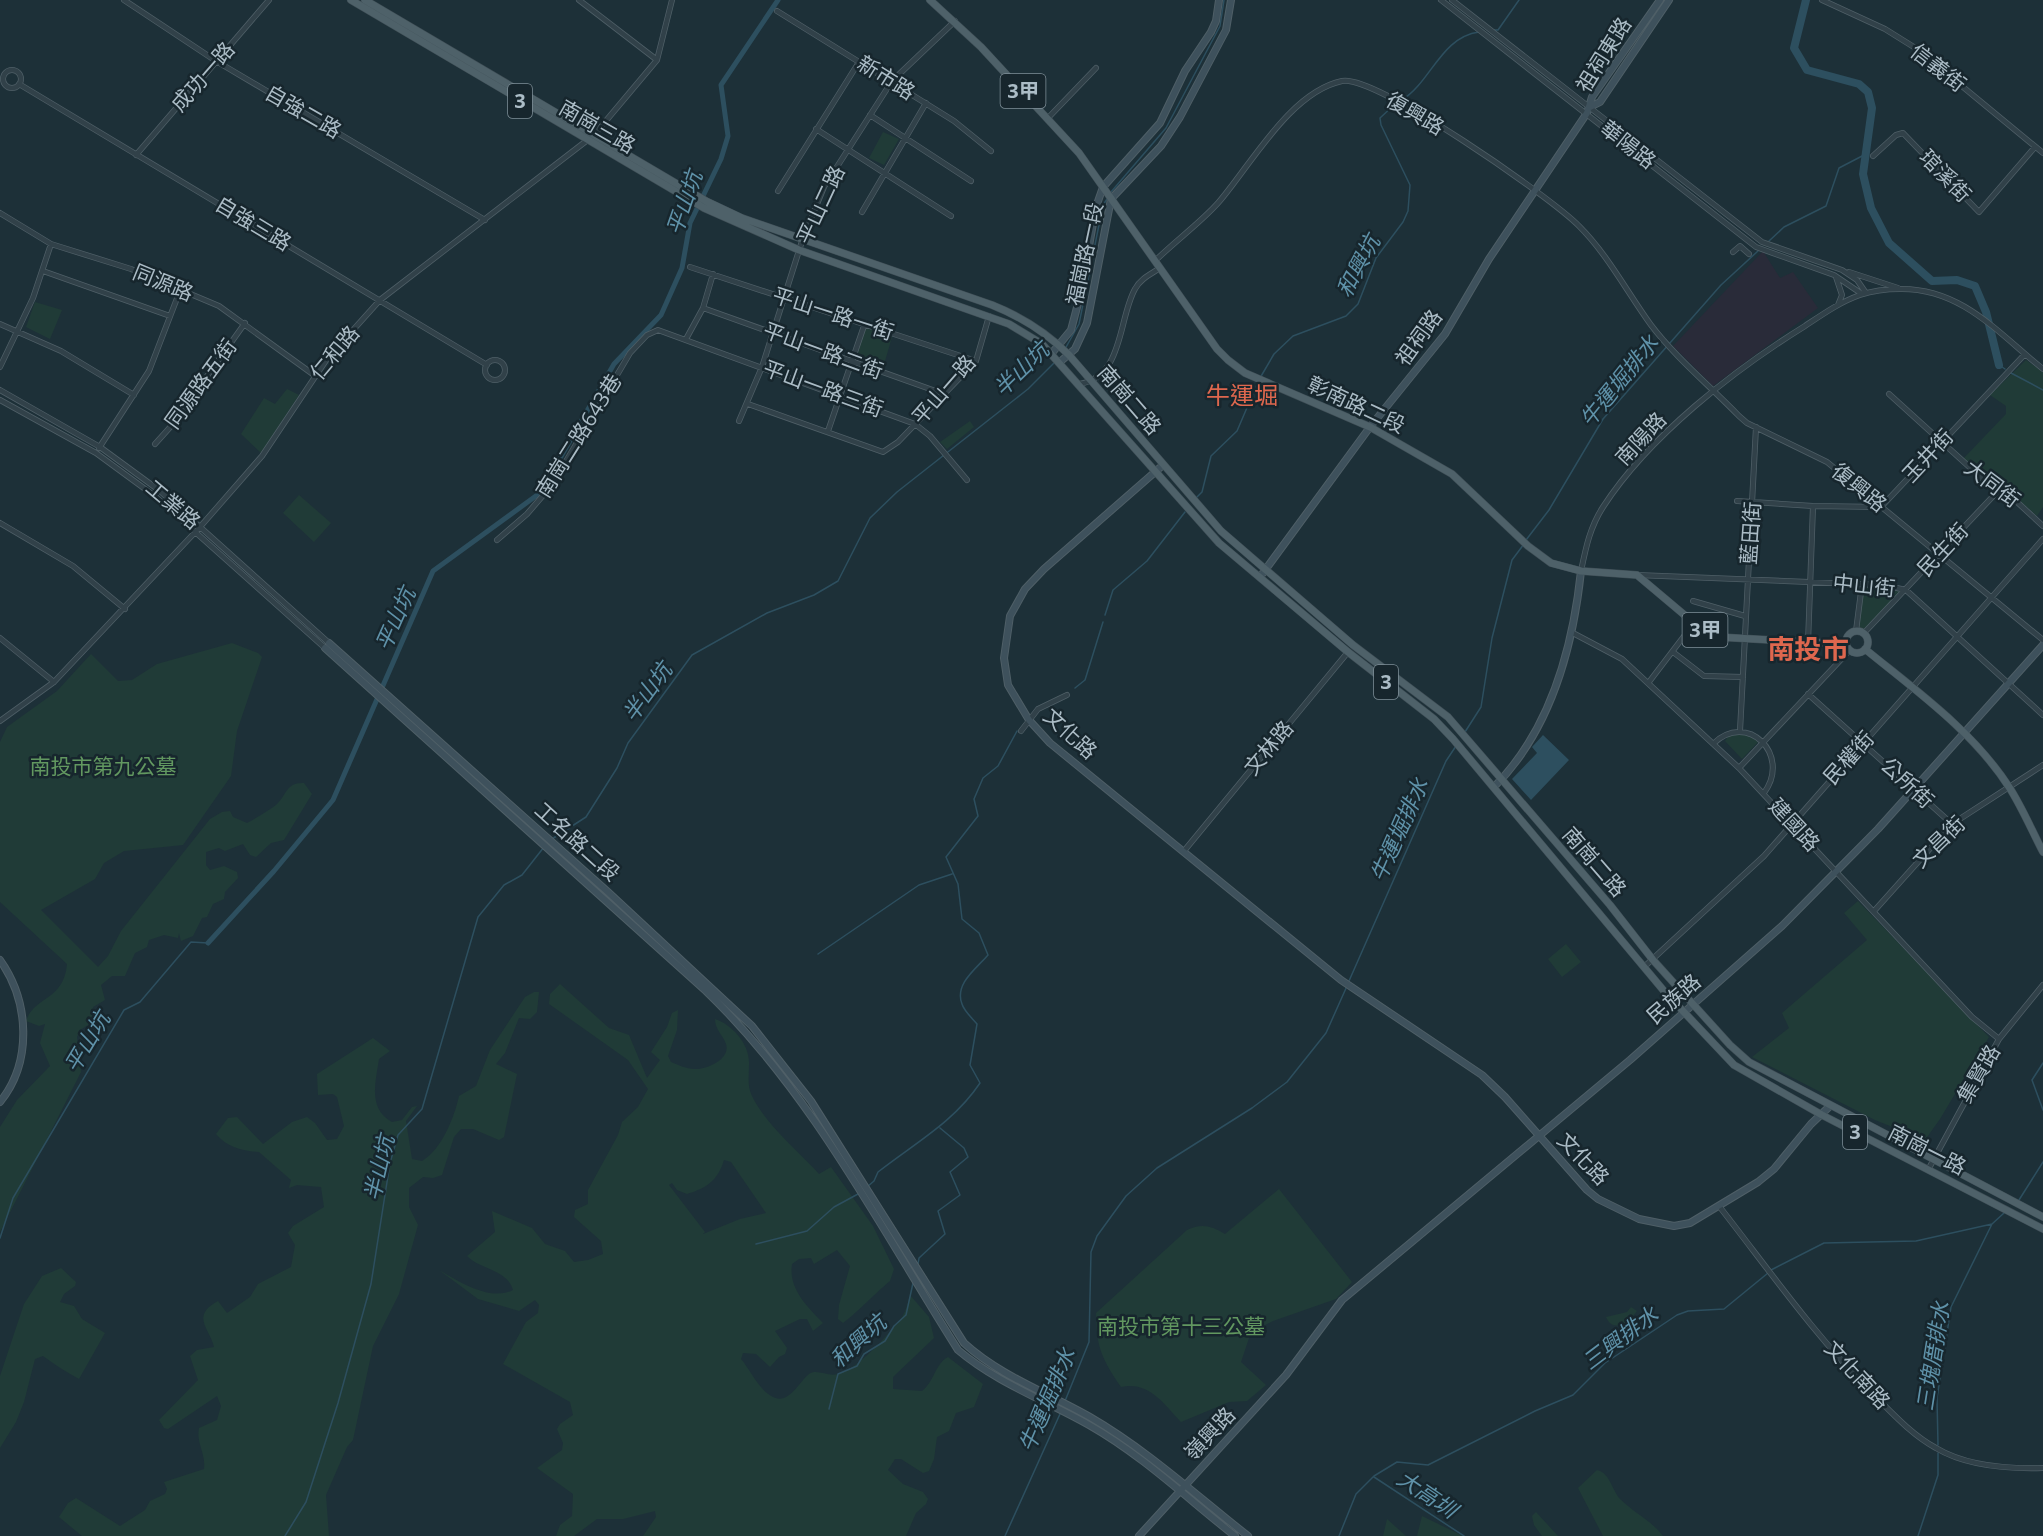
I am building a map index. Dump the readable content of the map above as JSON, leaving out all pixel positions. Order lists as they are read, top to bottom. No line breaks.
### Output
{"streets":{"main road":["祖祠東路","3甲","3","南崗三路","福崗路一段","祖祠路","南崗二路","彰南路二段","南陽路","文化路","工名路二段","民族路","南崗一路","嶺興路"],"street":["信義街","成功一路","新市路","自強二路","復興路","華陽路","琯溪街","平山二路","自強三路","同源路","平山一路一街","平山一路二街","仁和路","同源路五街","平山一路三街","平山一路","南崗二路643巷","玉井街","大同街","工業路","藍田街","民生街","中山街","文林路","民權街","公所街","建國路","文昌街","集賢路","文化南路"]},"crossings":[["祖祠東路","華陽路"],["祖祠東路","祖祠路"],["信義街","琯溪街"],["成功一路","自強二路"],["成功一路","自強三路"],["新市路","平山二路"],["3甲","彰南路二段"],["3甲","藍田街"],["3甲","民生街"],["3甲","中山街"],["自強二路","仁和路"],["復興路","祖祠路"],["復興路","彰南路二段"],["復興路","南陽路"],["復興路","玉井街"],["復興路","藍田街"],["復興路","民生街"],["復興路","民權街"],["復興路","民族路"],["南崗三路","仁和路"],["南崗三路","南崗二路"],["華陽路","祖祠路"],["平山二路","平山一路一街"],["平山二路","平山一路二街"],["平山二路","平山一路三街"],["平山二路","南崗二路"],["平山二路","彰南路二段"],["自強三路","仁和路"],["福崗路一段","南崗二路"],["福崗路一段","彰南路二段"],["同源路","仁和路"],["同源路","同源路五街"],["平山一路一街","平山一路"],["祖祠路","南崗二路"],["祖祠路","彰南路二段"],["平山一路二街","平山一路"],["仁和路","工業路"],["平山一路三街","平山一路"],["平山一路三街","南崗二路643巷"],["平山一路","南崗二路"],["南崗二路","南陽路"],["南崗二路","文化路"],["南崗二路","文林路"],["南崗二路","民權街"],["南崗二路","民族路"],["南崗二路","南崗一路"],["彰南路二段","南陽路"],["彰南路二段","中山街"],["南陽路","玉井街"],["南陽路","建國路"],["玉井街","大同街"],["大同街","民生街"],["工業路","工名路二段"],["藍田街","中山街"],["民生街","中山街"],["中山街","民權街"],["中山街","民族路"],["文化路","文林路"],["文化路","民族路"],["文化路","南崗一路"],["文化路","文化南路"],["民權街","公所街"],["民權街","建國路"],["公所街","文昌街"],["公所街","民族路"],["建國路","文昌街"],["建國路","民族路"],["建國路","集賢路"],["民族路","南崗一路"],["民族路","嶺興路"],["集賢路","南崗一路"]],"districts":["牛運堀","南投市"],"water":["平山坑","和興坑","半山坑","牛運堀排水","三興排水","三塊厝排水","大高圳"],"parks":["南投市第九公墓","南投市第十三公墓"]}
